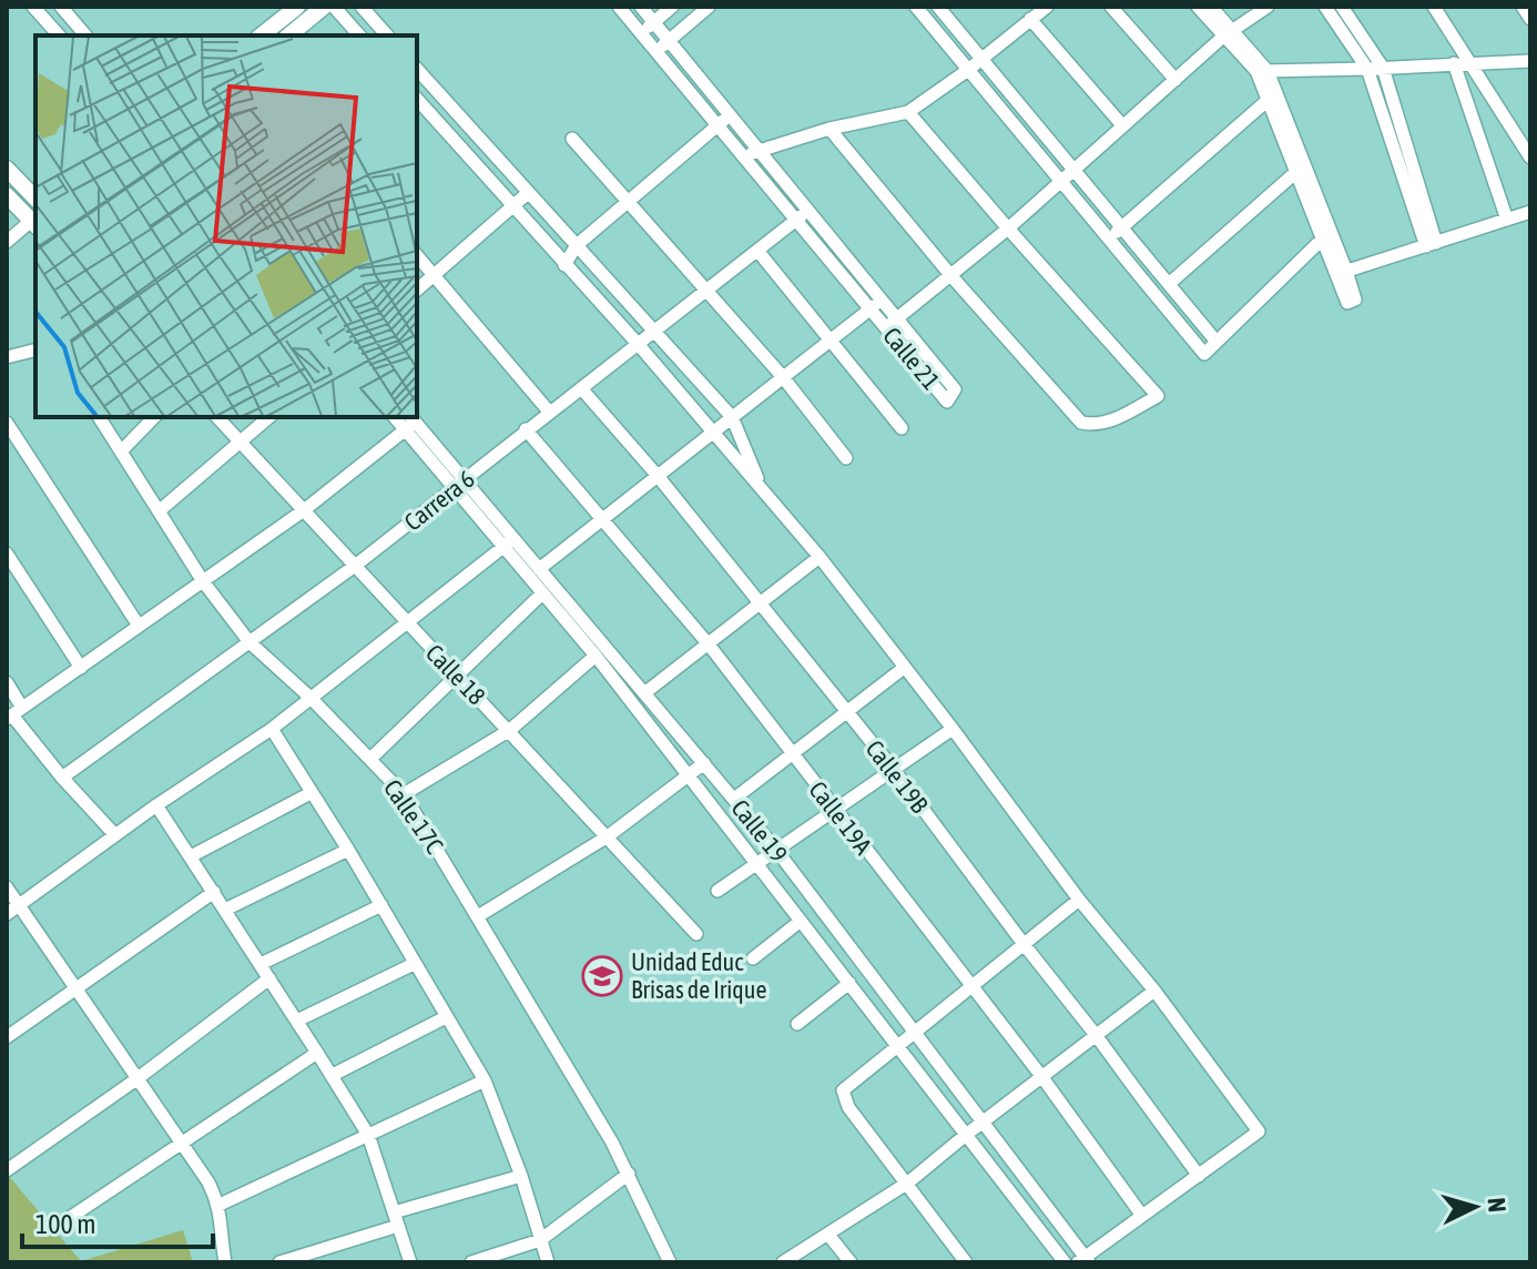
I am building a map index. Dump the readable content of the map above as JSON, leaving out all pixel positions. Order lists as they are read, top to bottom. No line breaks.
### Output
{"streets":{"street":["Calle 21","Carrera 6","Calle 18","Calle 19B","Calle 17C","Calle 19A","Calle 19"]},"crossings":[["Calle 21","Carrera 6"],["Carrera 6","Calle 18"],["Carrera 6","Calle 19B"],["Carrera 6","Calle 17C"],["Carrera 6","Calle 19A"],["Carrera 6","Calle 19"]],"places":{"school or university":["Unidad Educ Brisas de Irique"]},"scale_bar":"100 m","north":"right"}
